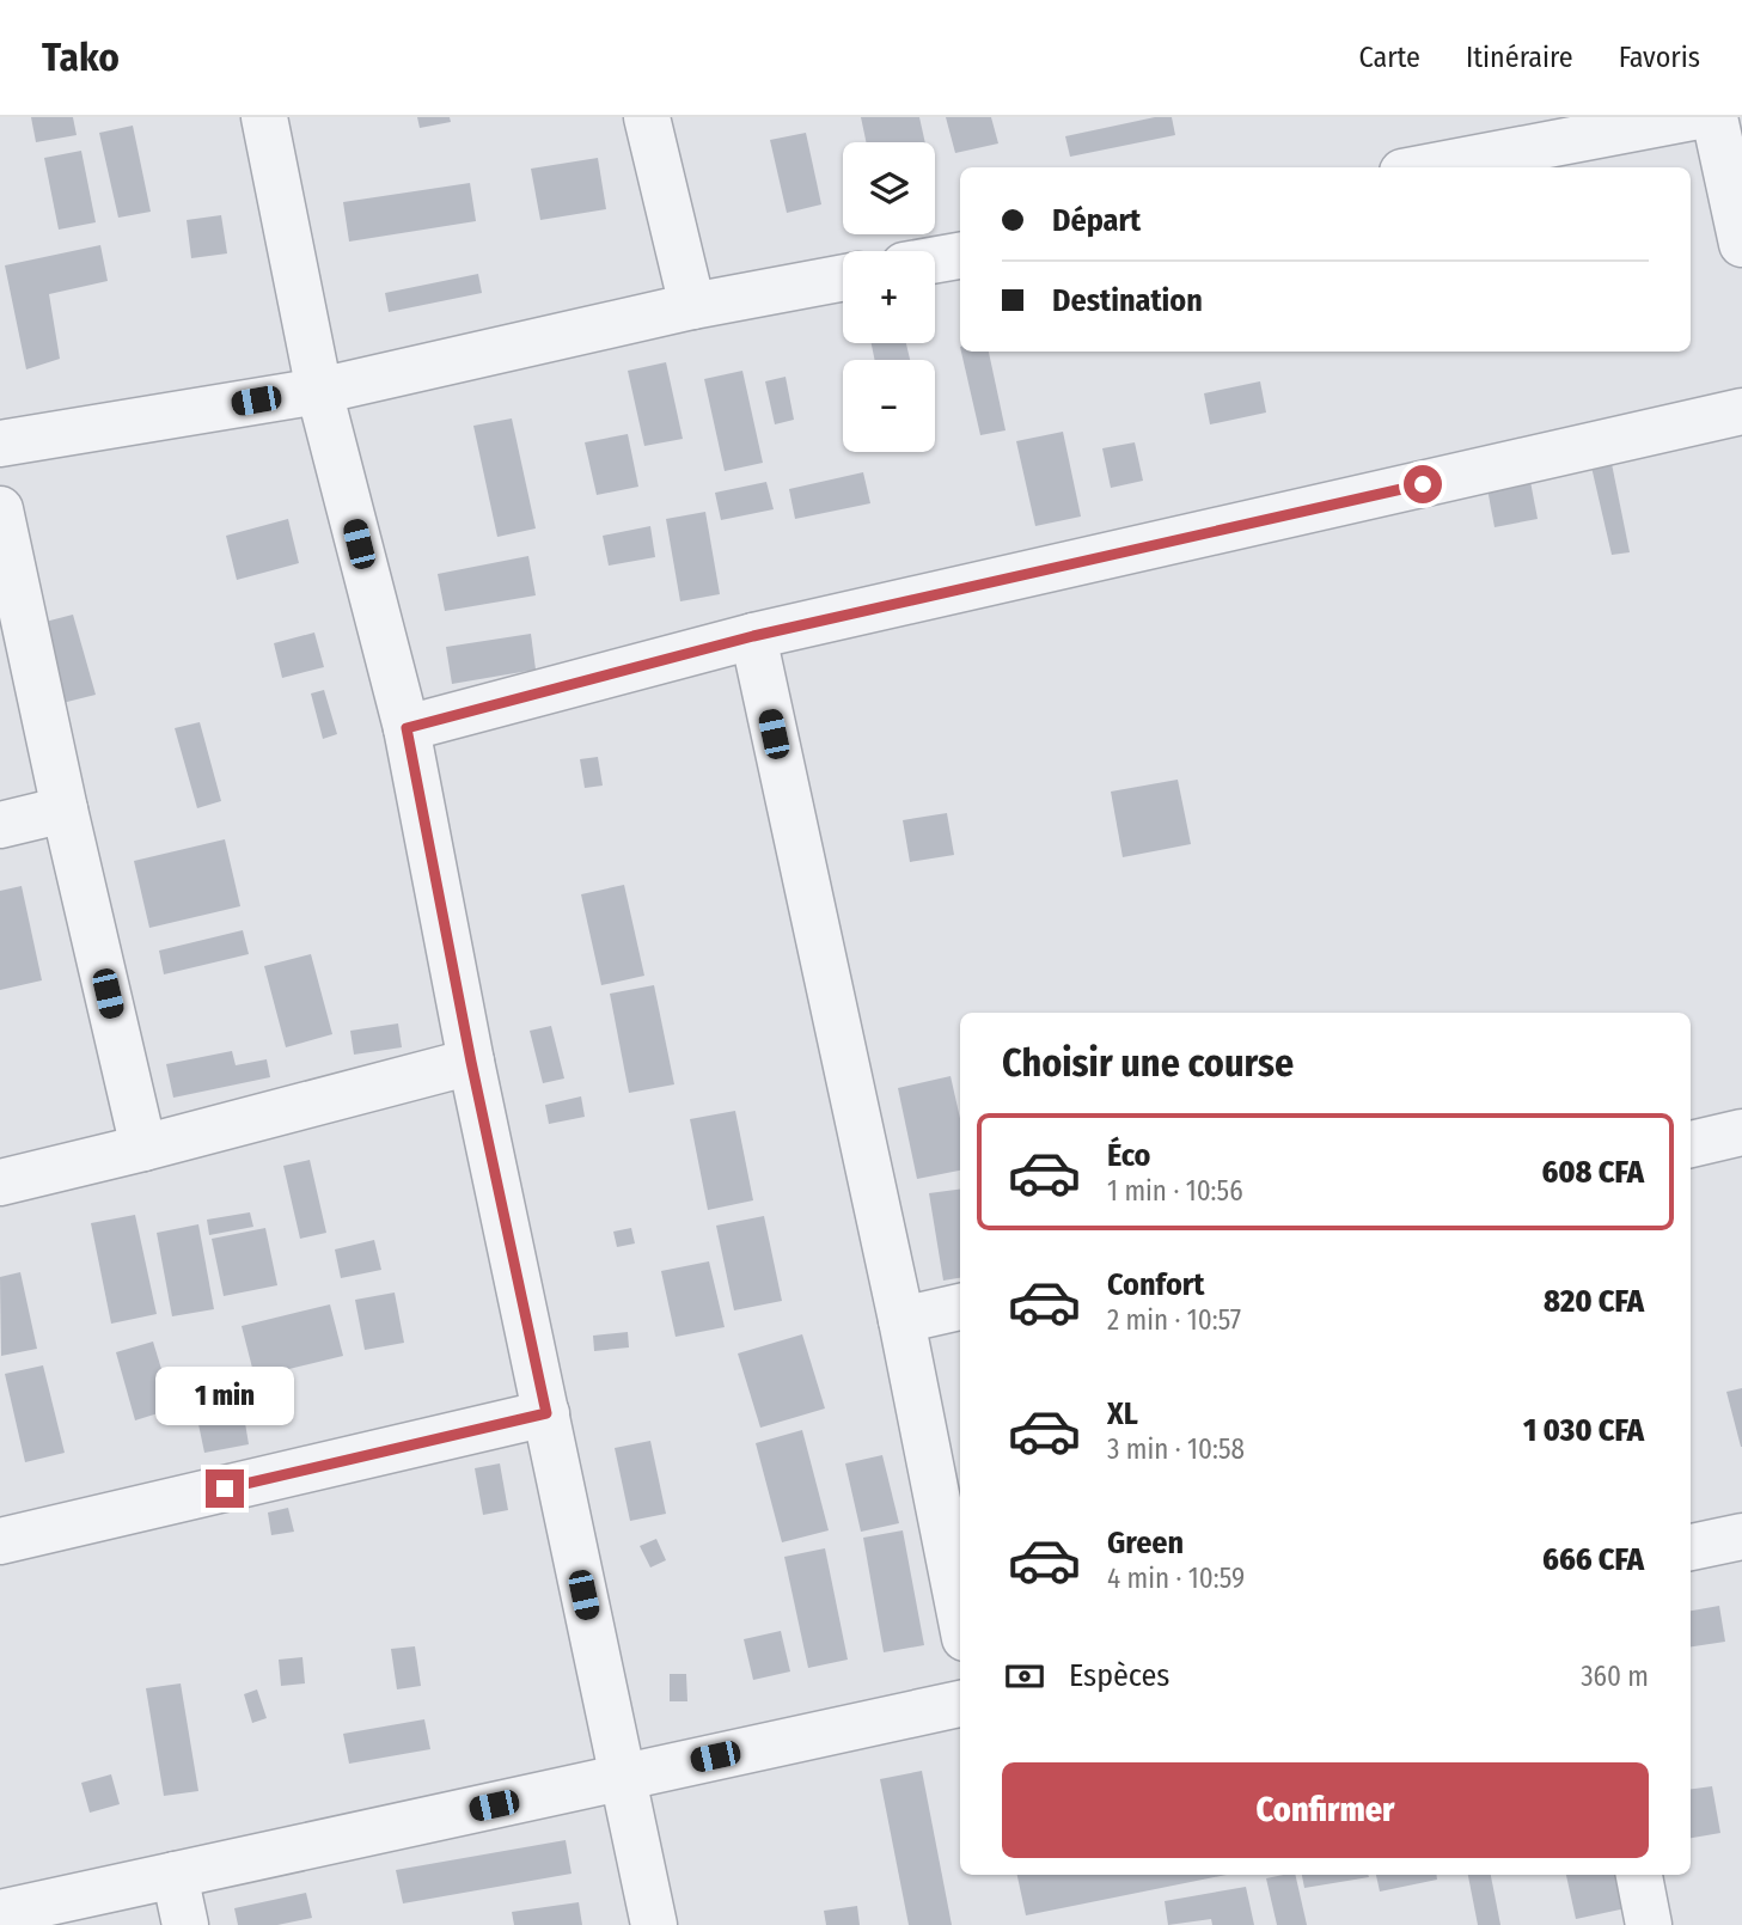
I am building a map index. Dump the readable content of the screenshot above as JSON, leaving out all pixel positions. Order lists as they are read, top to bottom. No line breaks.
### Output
{"page":{"header":"Tako","nav":["Carte","Itinéraire","Favoris"],"map_buttons":["+","−"],"banner":["Départ","Destination"],"heading":"Choisir une course","list":[{"name":"Éco","note":"1 min · 10:56","value":"608 CFA"},{"name":"Confort","note":"2 min · 10:57","value":"820 CFA"},{"name":"XL","note":"3 min · 10:58","value":"1 030 CFA"},{"name":"Green","note":"4 min · 10:59","value":"666 CFA"}],"bubble":"1 min","pay":["Espèces","360 m"],"buttons":"Confirmer"}}
